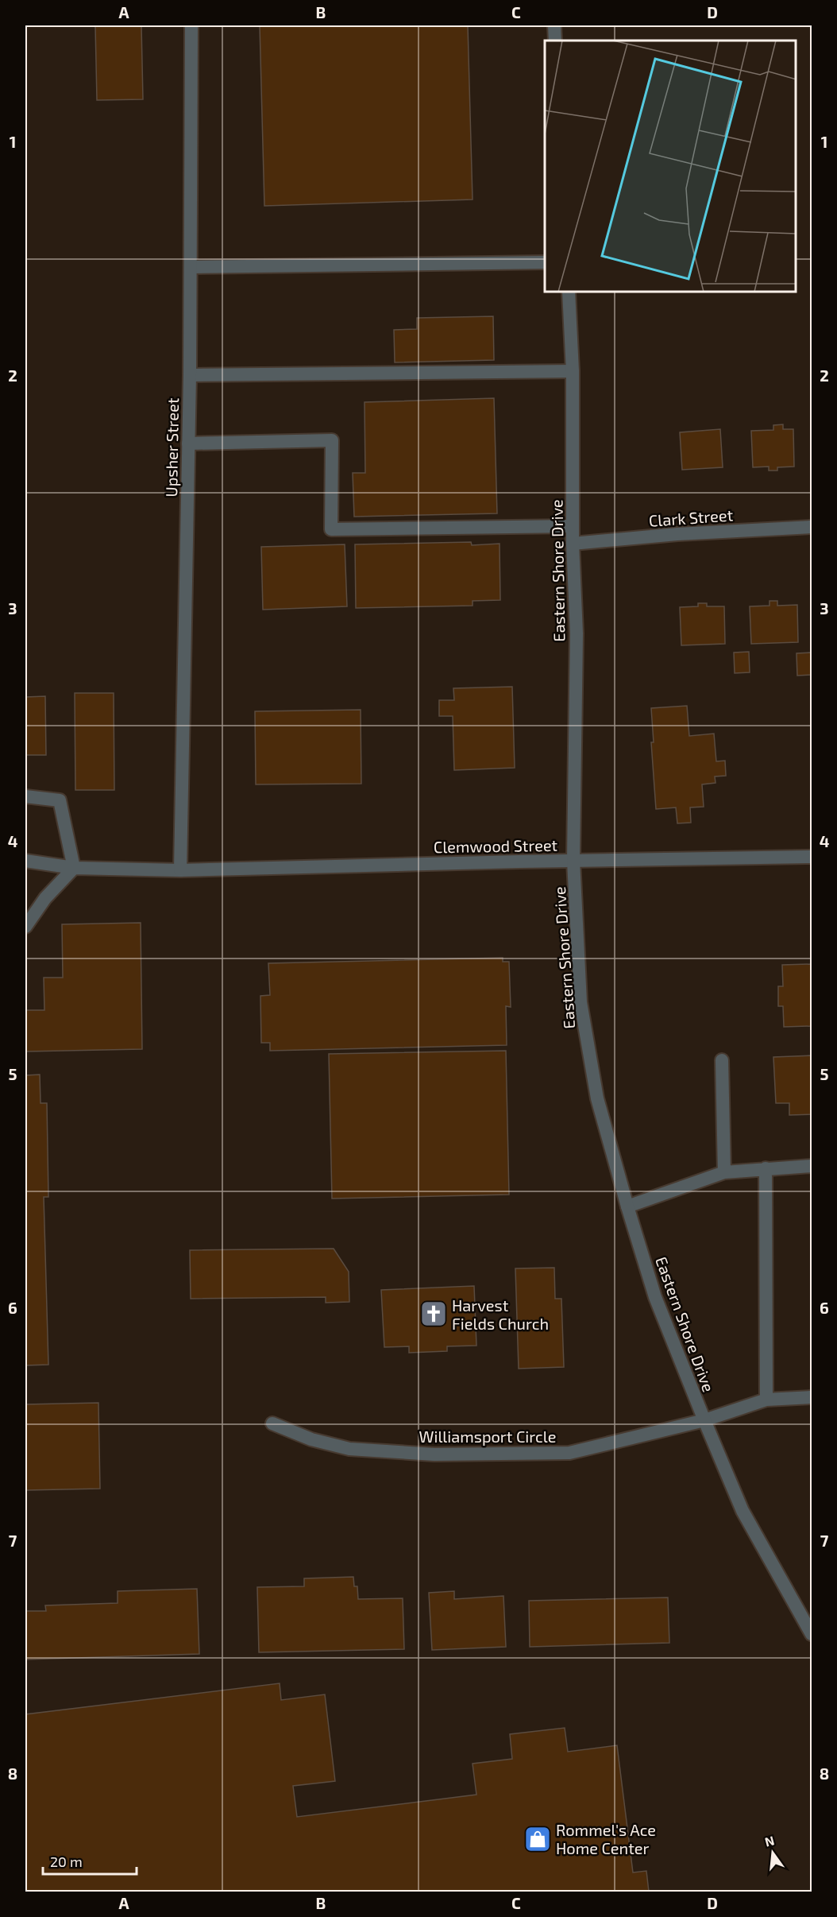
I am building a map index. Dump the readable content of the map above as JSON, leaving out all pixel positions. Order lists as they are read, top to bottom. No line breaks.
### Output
{"streets":{"street":["Upsher Street","Clark Street","Eastern Shore Drive","Clemwood Street","Williamsport Circle"]},"crossings":[["Upsher Street","Clemwood Street"],["Clark Street","Eastern Shore Drive"],["Eastern Shore Drive","Clemwood Street"],["Eastern Shore Drive","Williamsport Circle"]],"places":{"church":["Harvest Fields Church"],"shop":["Rommel's Ace Home Center"]},"scale_bar":"20 m","north":"top","grid":{"columns":["A","B","C","D"],"rows":["1","2","3","4","5","6","7","8"]}}
